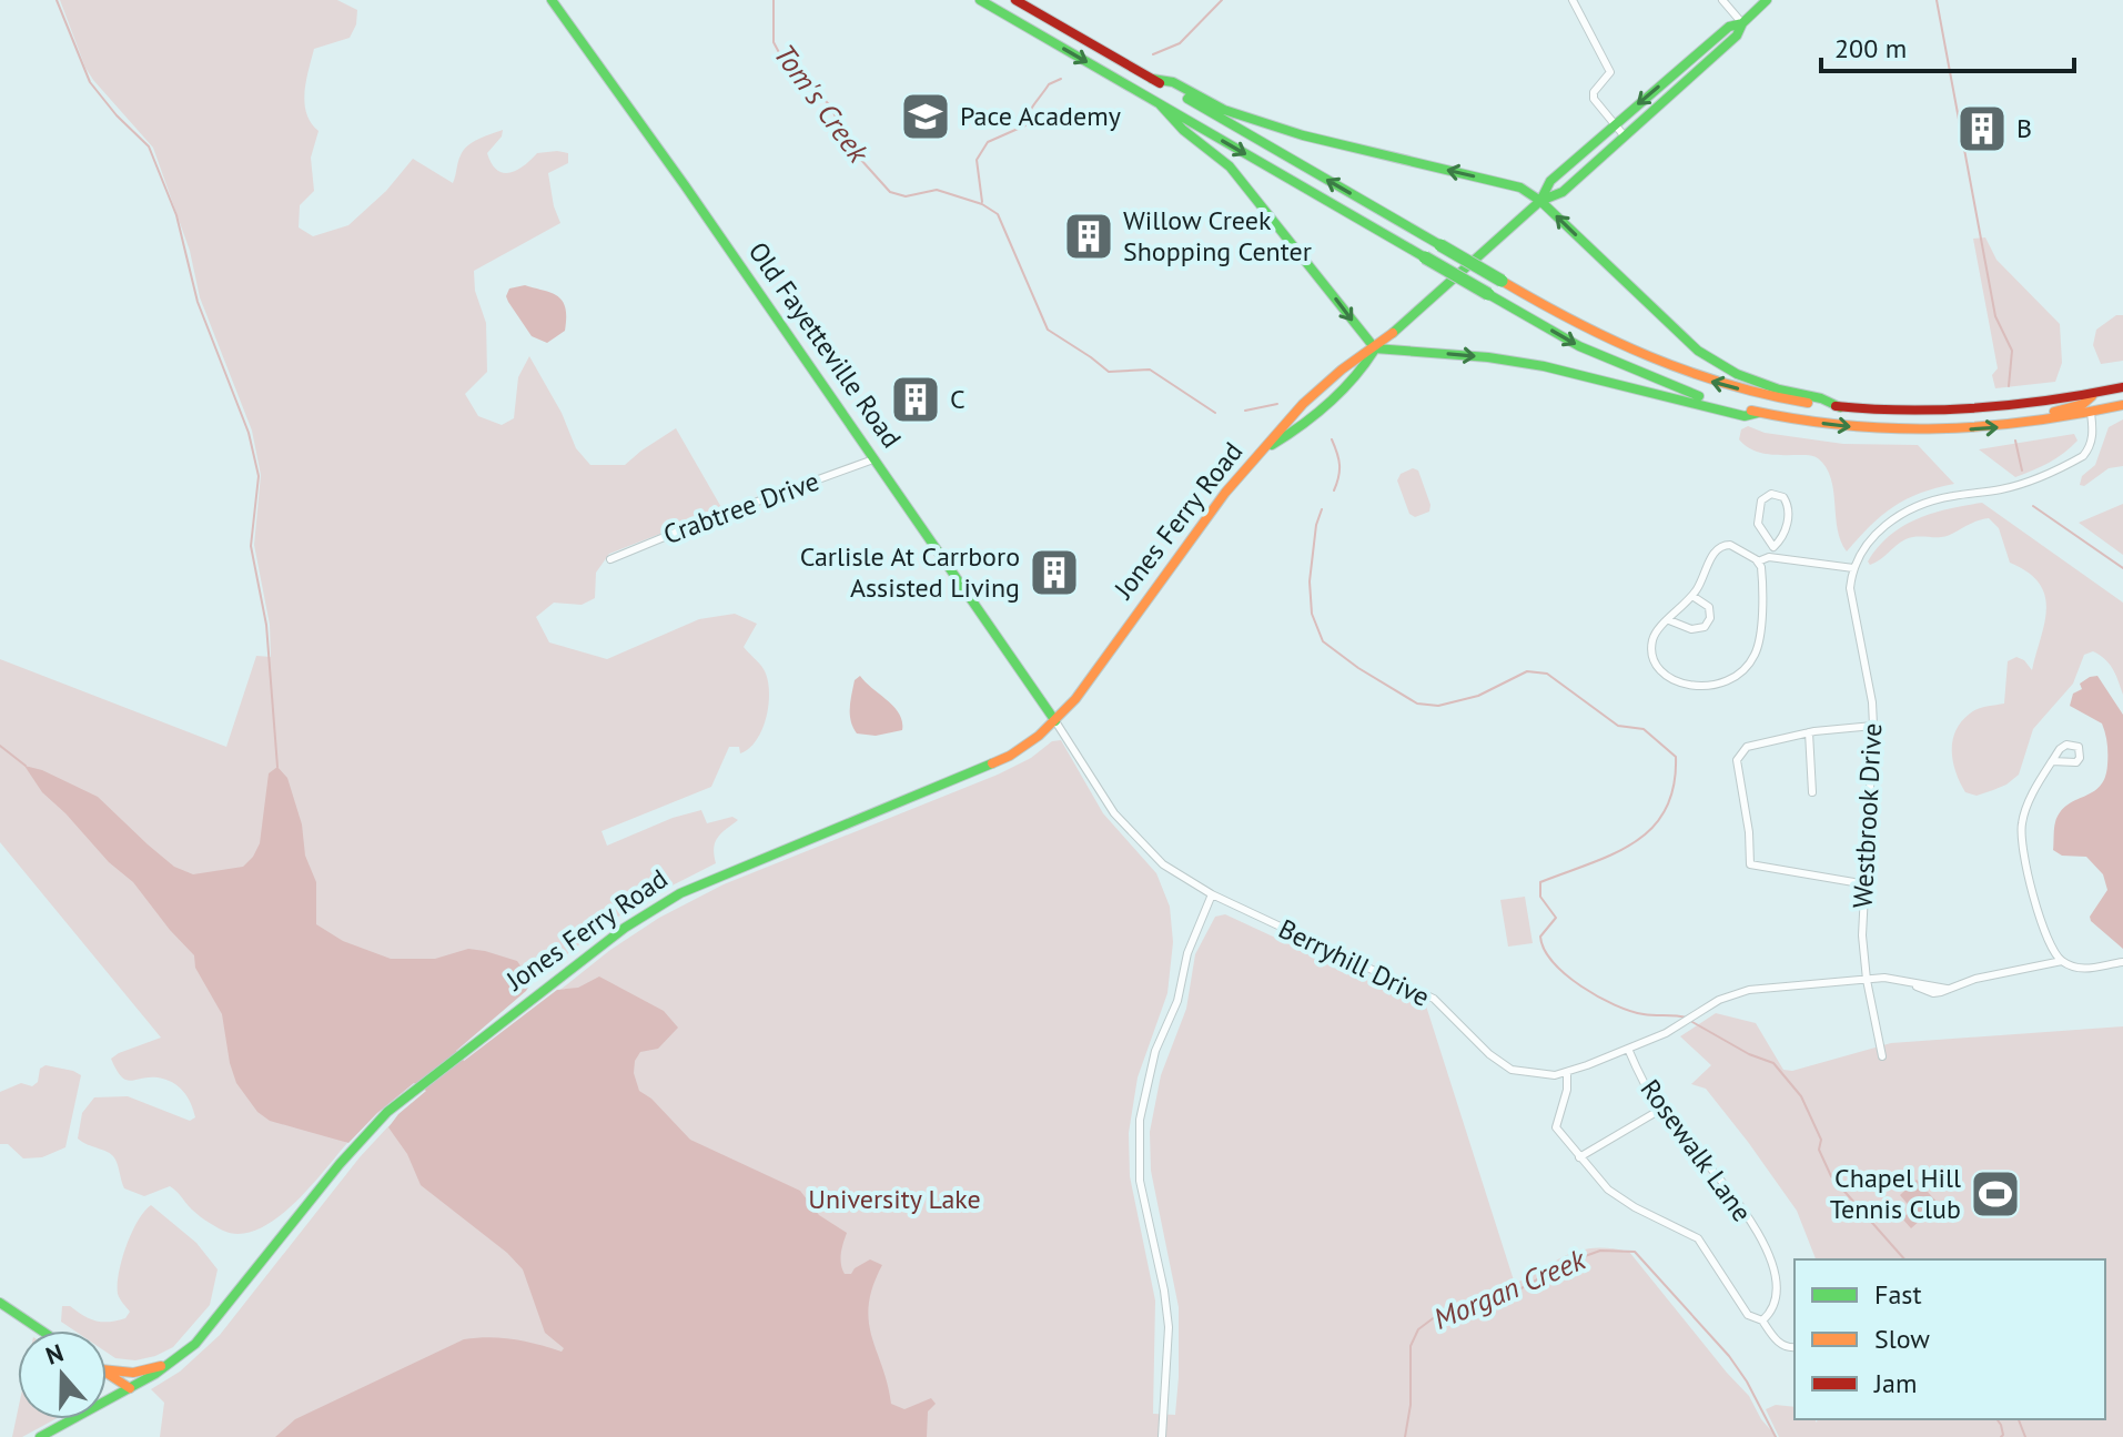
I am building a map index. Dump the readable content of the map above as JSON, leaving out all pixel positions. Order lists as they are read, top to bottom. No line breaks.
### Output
{"streets":{"main road":["Old Fayetteville Road","Jones Ferry Road"],"street":["Crabtree Drive","Westbrook Drive","Berryhill Drive","Rosewalk Lane"]},"crossings":[["Old Fayetteville Road","Crabtree Drive"],["Old Fayetteville Road","Jones Ferry Road"],["Old Fayetteville Road","Berryhill Drive"],["Jones Ferry Road","Berryhill Drive"],["Westbrook Drive","Berryhill Drive"],["Berryhill Drive","Rosewalk Lane"]],"water":["Tom's Creek","Morgan Creek"],"parks":["University Lake"],"places":{"school or university":["Pace Academy"],"building":["B","Willow Creek Shopping Center","C","Carlisle At Carrboro Assisted Living"],"sports":["Chapel Hill Tennis Club"]},"legend":["Fast","Slow","Jam"],"scale_bar":"200 m","north":"top"}
